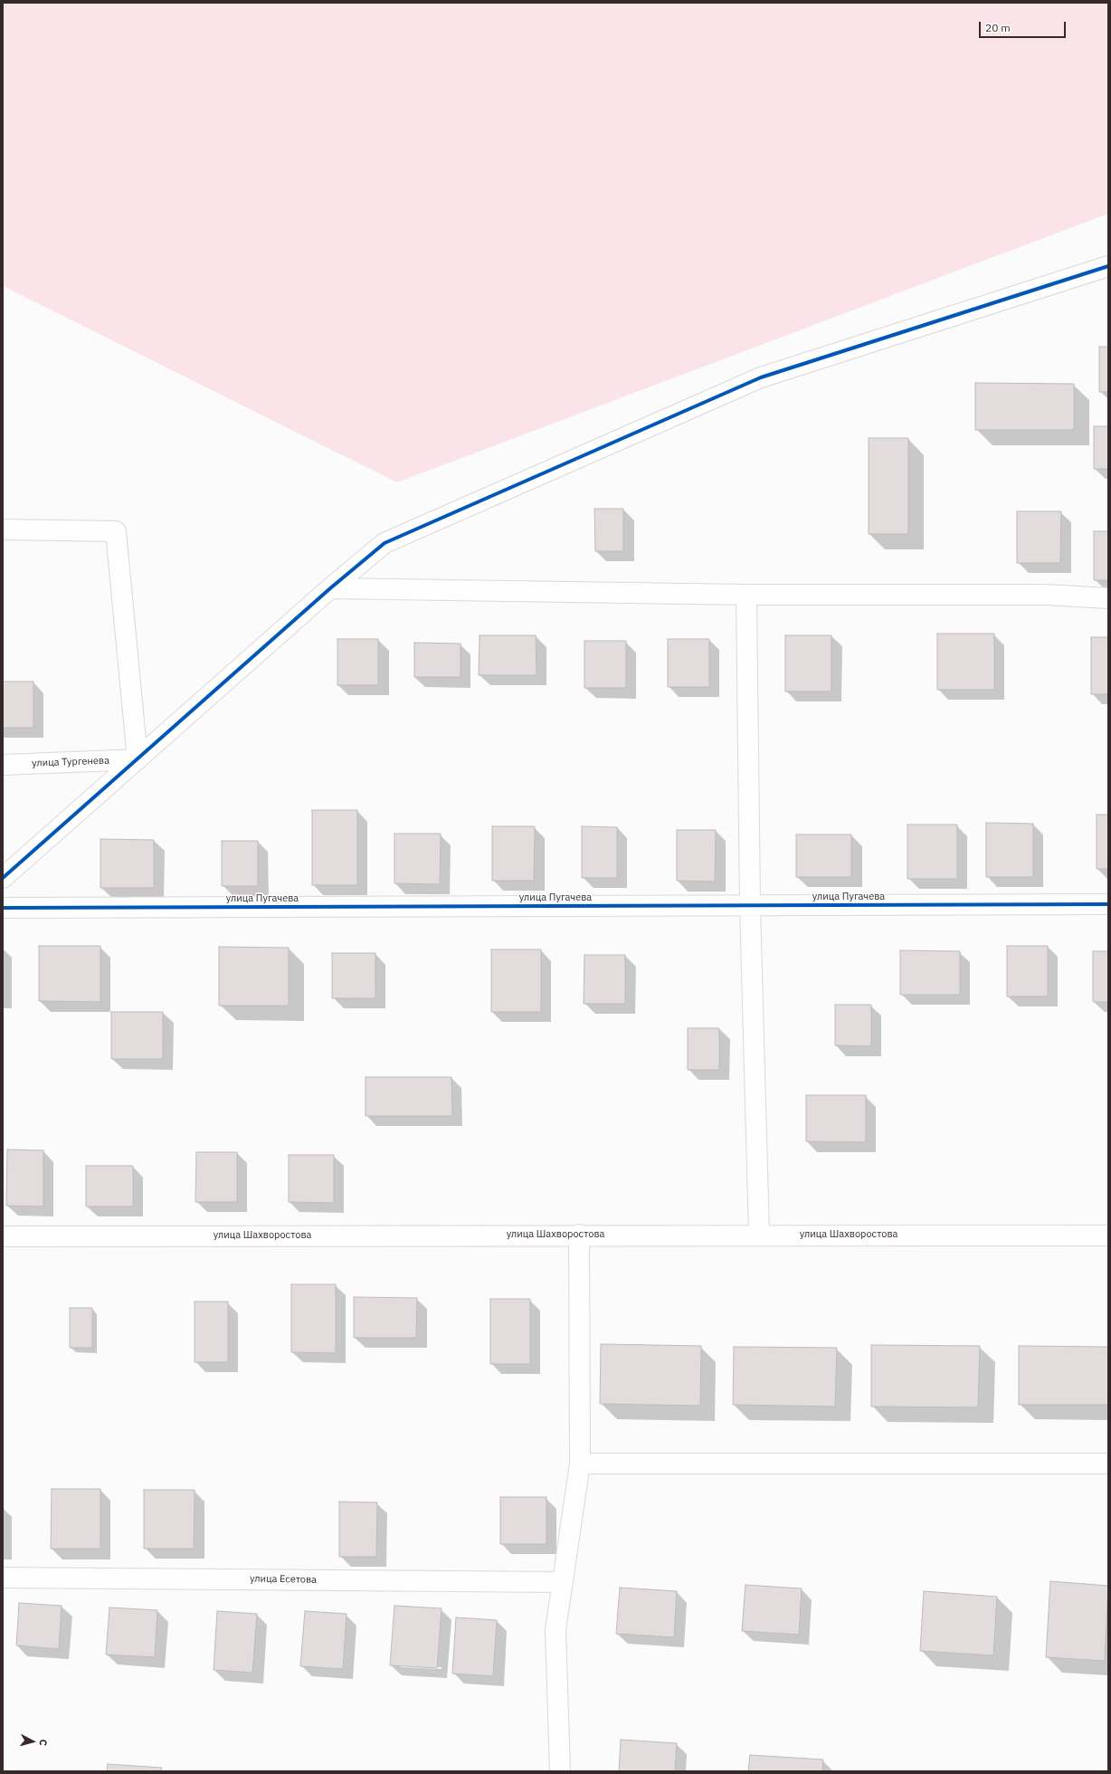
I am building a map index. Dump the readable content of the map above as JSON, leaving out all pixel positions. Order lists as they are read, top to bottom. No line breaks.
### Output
{"streets":{"street":["улица Тургенева","улица Пугачева","улица Шахворостова","улица Есетова"]},"scale_bar":"20 m","north":"right"}
